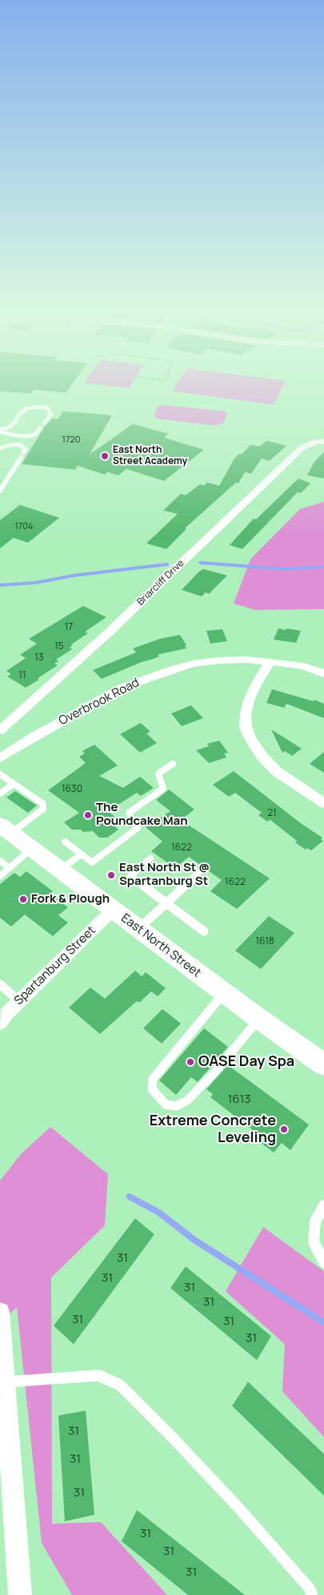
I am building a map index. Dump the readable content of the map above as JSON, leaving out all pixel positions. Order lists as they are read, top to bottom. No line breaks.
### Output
{"streets":{"main road":["East North Street"],"street":["Briarcliff Drive","Overbrook Road","Spartanburg Street"]},"crossings":[["East North Street","Spartanburg Street"]],"places":["East North Street Academy","The Poundcake Man","East North St @ Spartanburg St","Fork & Plough","OASE Day Spa","Extreme Concrete Leveling"],"house_numbers":["1720","1704","17","15","13","11","1630","21","1622","1622","1618","1613","31","31","31","31","31","31","31","31","31","31","31","31","31"]}
